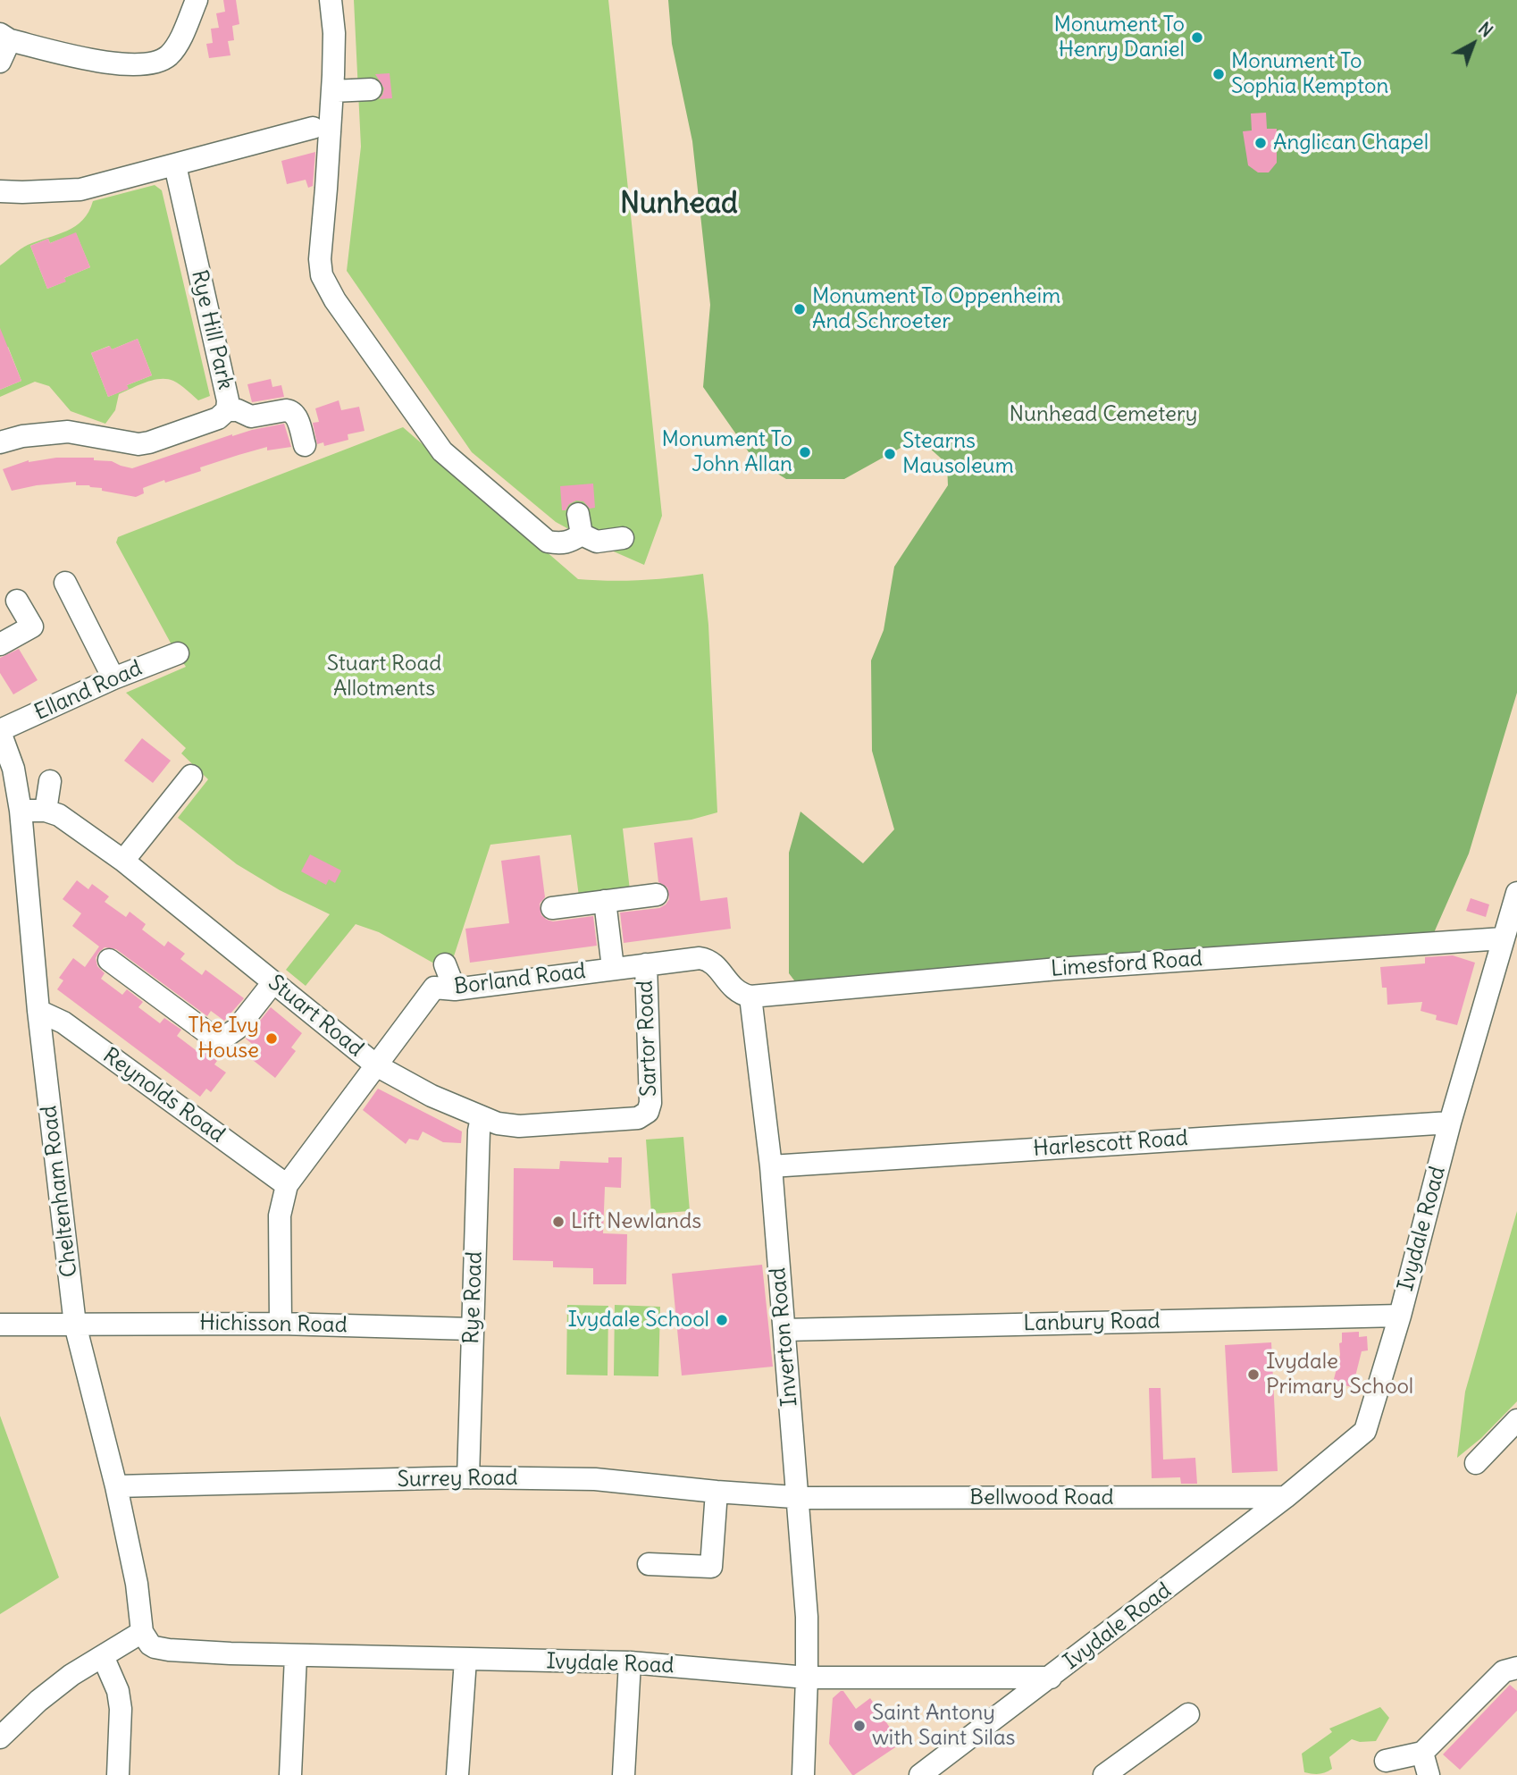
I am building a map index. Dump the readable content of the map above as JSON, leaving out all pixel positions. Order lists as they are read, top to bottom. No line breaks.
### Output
{"streets":{"street":["Rye Hill Park","Elland Road","Limesford Road","Borland Road","Stuart Road","Sartor Road","Reynolds Road","Harlescott Road","Cheltenham Road","Ivydale Road","Rye Road","Lanbury Road","Hichisson Road","Inverton Road","Surrey Road","Bellwood Road"]},"crossings":[["Elland Road","Cheltenham Road"],["Limesford Road","Borland Road"],["Limesford Road","Ivydale Road"],["Limesford Road","Inverton Road"],["Borland Road","Stuart Road"],["Borland Road","Sartor Road"],["Borland Road","Reynolds Road"],["Borland Road","Hichisson Road"],["Borland Road","Inverton Road"],["Stuart Road","Sartor Road"],["Stuart Road","Cheltenham Road"],["Stuart Road","Rye Road"],["Reynolds Road","Cheltenham Road"],["Harlescott Road","Ivydale Road"],["Harlescott Road","Inverton Road"],["Cheltenham Road","Ivydale Road"],["Cheltenham Road","Hichisson Road"],["Cheltenham Road","Surrey Road"],["Ivydale Road","Lanbury Road"],["Ivydale Road","Inverton Road"],["Ivydale Road","Bellwood Road"],["Rye Road","Hichisson Road"],["Rye Road","Surrey Road"],["Lanbury Road","Inverton Road"],["Inverton Road","Surrey Road"],["Inverton Road","Bellwood Road"],["Surrey Road","Bellwood Road"]],"districts":["Nunhead"],"parks":["Nunhead Cemetery","Stuart Road Allotments"],"places":["Monument To Henry Daniel","Monument To Sophia Kempton","Anglican Chapel","Monument To Oppenheim And Schroeter","Monument To John Allan","Stearns Mausoleum","The Ivy House","Lift Newlands","Ivydale School","Ivydale Primary School","Saint Antony with Saint Silas"],"north":"top right"}
